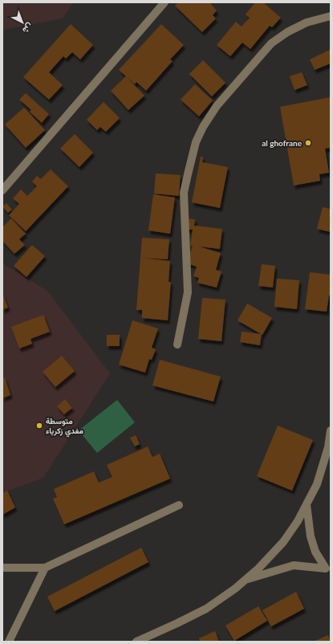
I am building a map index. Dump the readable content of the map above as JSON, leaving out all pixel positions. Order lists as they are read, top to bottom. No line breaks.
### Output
{"places":["al ghofrane","متوسطة مفدي زكرياء"],"north":"bottom right"}
